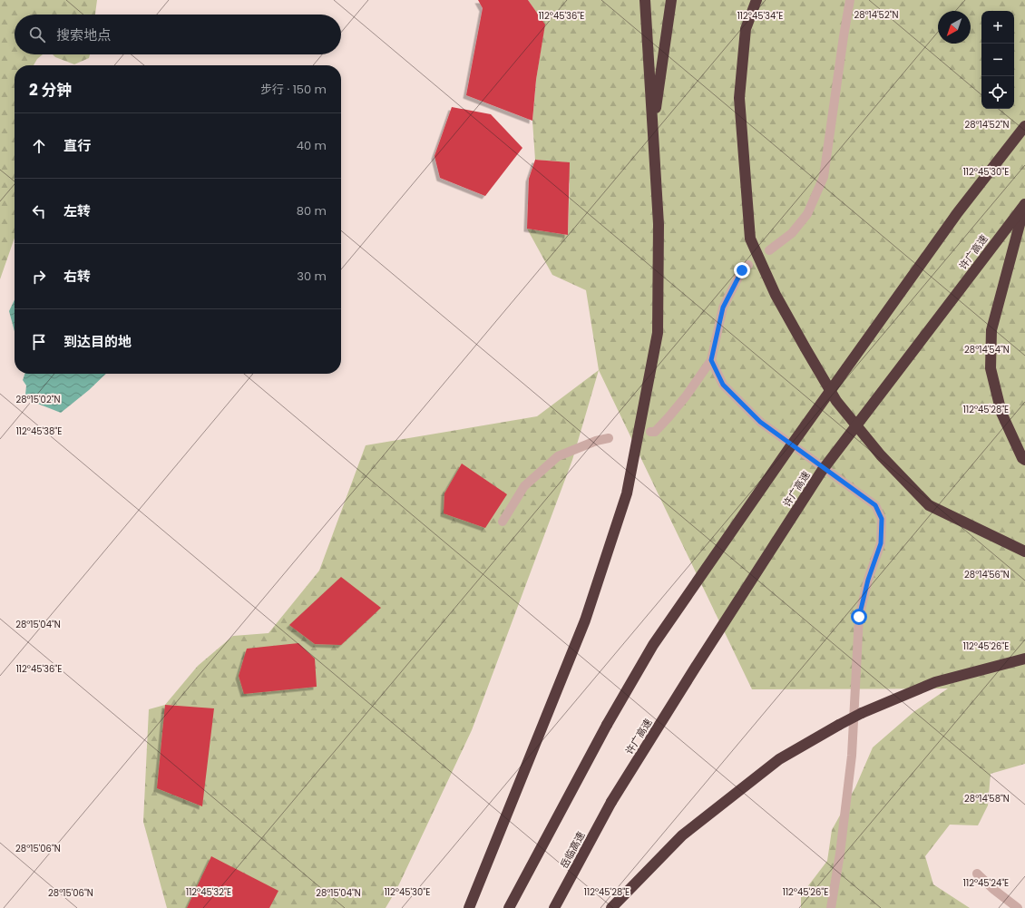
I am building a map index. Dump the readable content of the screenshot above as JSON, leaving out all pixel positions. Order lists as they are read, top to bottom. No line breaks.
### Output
{"streets":{"highway":["许广高速","岳临高速"]},"crossings":[["许广高速","岳临高速"]],"north":"bottom left","page":{"map_buttons":["+","−"],"search":"搜索地点","heading":["2 分钟","步行 · 150 m"],"list":[["直行","40 m"],["左转","80 m"],["右转","30 m"],"到达目的地"]},"coordinates":["28°14'52\"N","112°45'36\"E","112°45'34\"E","112°45'30\"E","28°14'54\"N","28°15'02\"N","112°45'28\"E","112°45'38\"E","28°14'56\"N","28°15'04\"N","112°45'26\"E","28°14'58\"N","28°15'06\"N","112°45'24\"E","112°45'32\"E"]}
